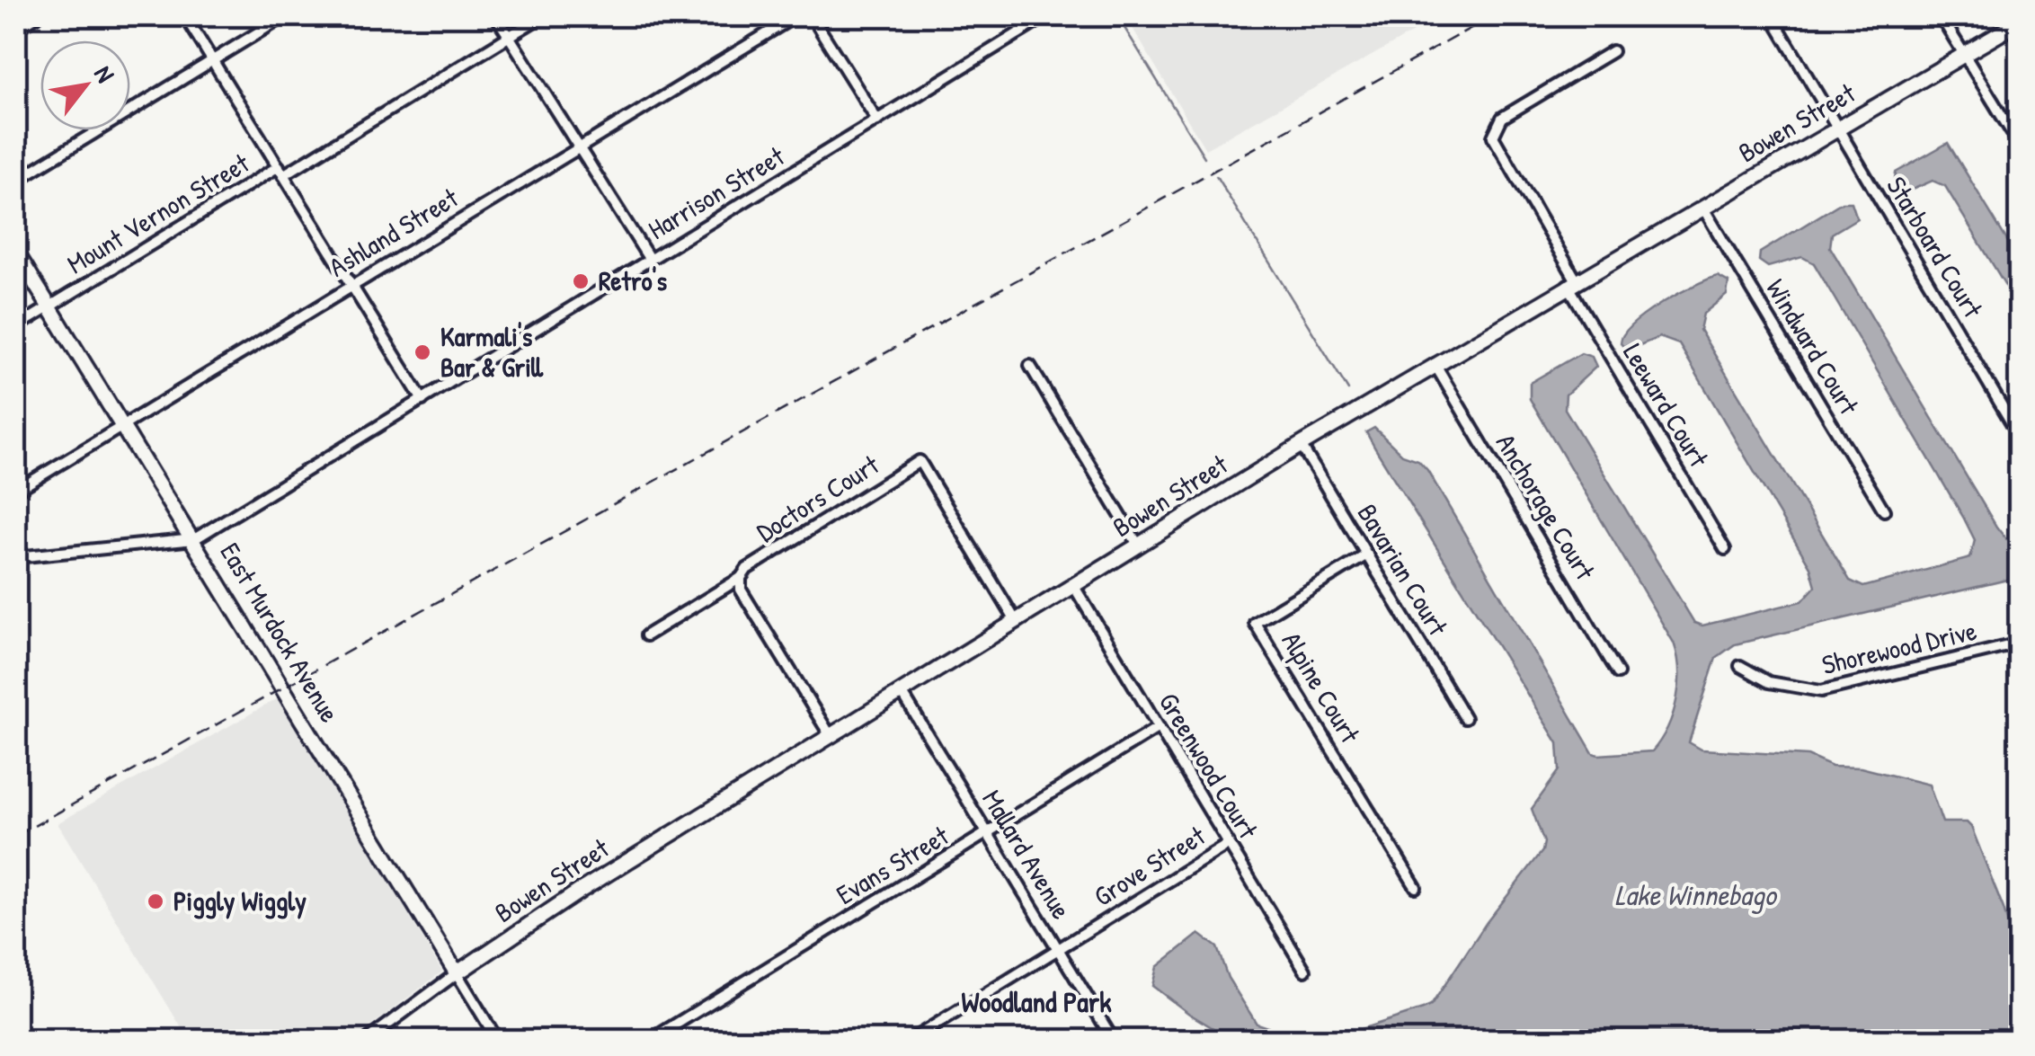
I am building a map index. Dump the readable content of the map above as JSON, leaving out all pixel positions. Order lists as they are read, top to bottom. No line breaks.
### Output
{"streets":{"main road":["Bowen Street","East Murdock Avenue"],"street":["Harrison Street","Mount Vernon Street","Ashland Street","Starboard Court","Windward Court","Leeward Court","Doctors Court","Anchorage Court","Bavarian Court","Shorewood Drive","Alpine Court","Greenwood Court","Mallard Avenue","Evans Street","Grove Street"]},"crossings":[["Bowen Street","Starboard Court"],["Bowen Street","Windward Court"],["Bowen Street","Leeward Court"],["Bowen Street","Doctors Court"],["Bowen Street","Anchorage Court"],["Bowen Street","Bavarian Court"],["Bowen Street","East Murdock Avenue"],["Bowen Street","Greenwood Court"],["Bowen Street","Mallard Avenue"],["Harrison Street","East Murdock Avenue"],["Mount Vernon Street","East Murdock Avenue"],["Ashland Street","East Murdock Avenue"],["Bavarian Court","Alpine Court"],["Greenwood Court","Evans Street"],["Greenwood Court","Grove Street"],["Mallard Avenue","Evans Street"],["Mallard Avenue","Grove Street"]],"districts":["Woodland Park"],"water":["Lake Winnebago"],"places":["Retro's","Karmali's Bar & Grill","Piggly Wiggly"],"north":"top right"}
